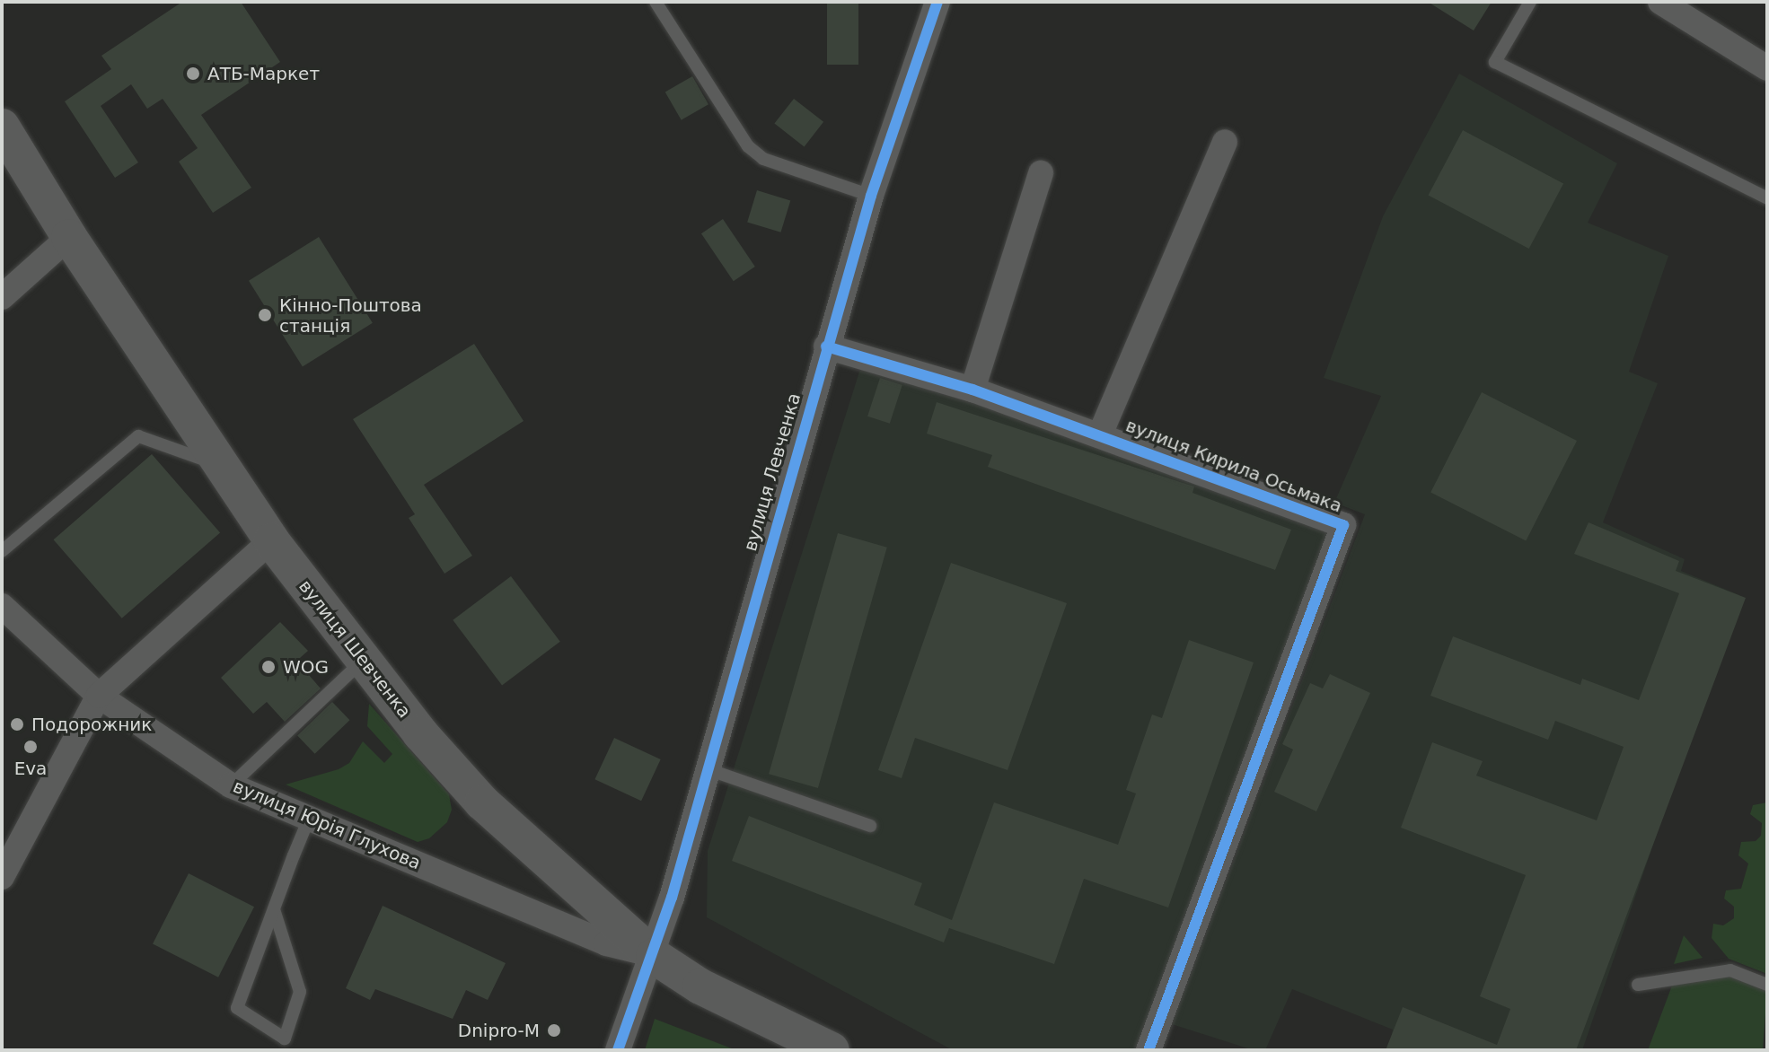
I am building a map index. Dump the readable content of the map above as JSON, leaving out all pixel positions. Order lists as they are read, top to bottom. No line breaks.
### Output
{"streets":{"main road":["вулиця Шевченка"],"street":["вулиця Кирила Осьмака","вулиця Левченка","вулиця Юрія Глухова"]},"crossings":[["вулиця Кирила Осьмака","вулиця Левченка"],["вулиця Левченка","вулиця Шевченка"],["вулиця Левченка","вулиця Юрія Глухова"],["вулиця Шевченка","вулиця Юрія Глухова"]],"places":["АТБ-Маркет","Кінно-Поштова станція","WOG","Подорожник","Eva","Dnipro-M"]}
